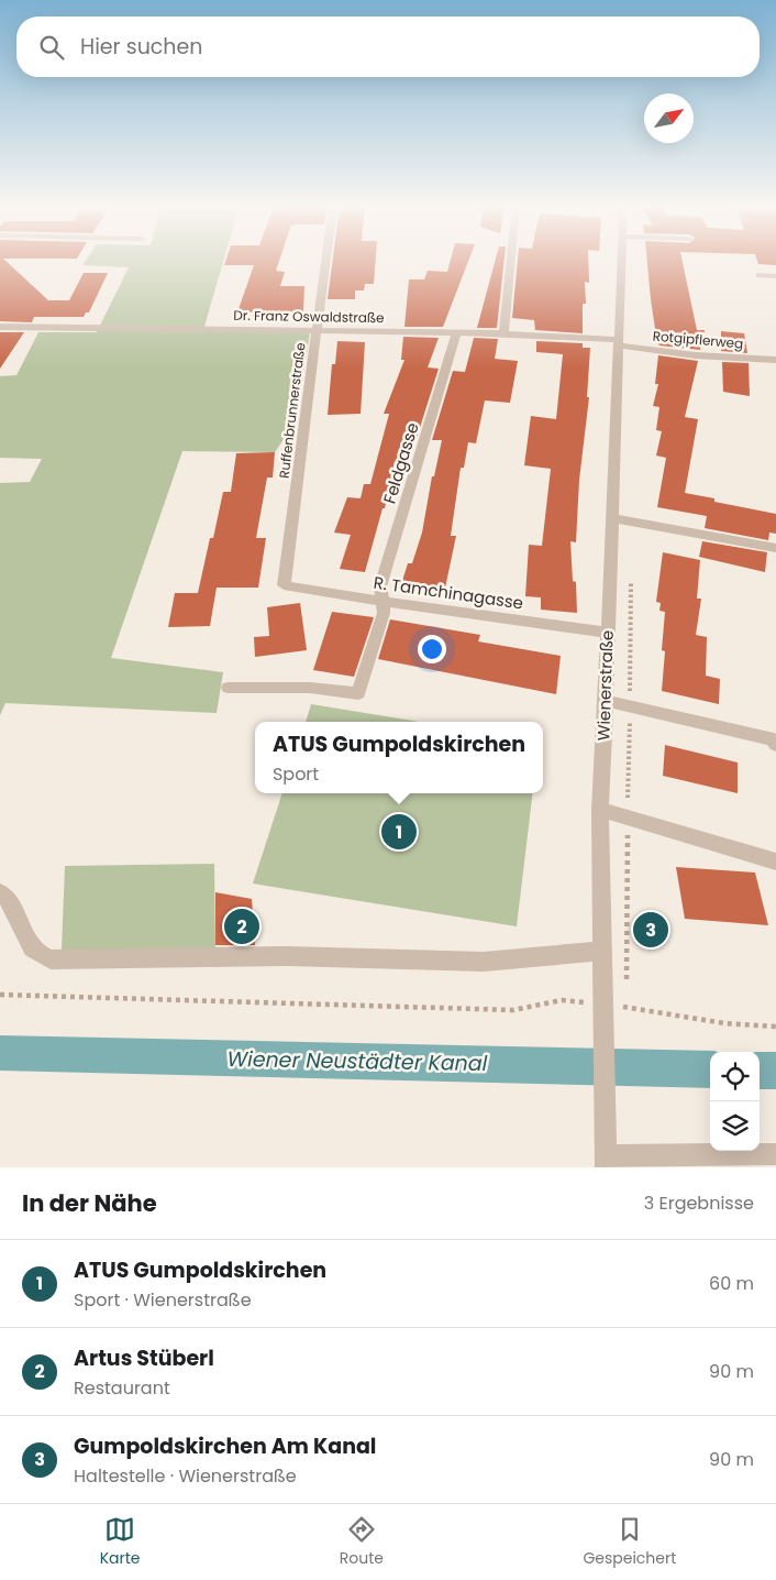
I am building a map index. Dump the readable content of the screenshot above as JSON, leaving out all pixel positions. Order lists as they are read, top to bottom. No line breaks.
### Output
{"streets":{"street":["Dr. Franz Oswaldstraße","Rotgipflerweg","Ruffenbrunnerstraße","Feldgasse","R. Tamchinagasse","Wienerstraße"]},"crossings":[["Dr. Franz Oswaldstraße","Rotgipflerweg"],["Dr. Franz Oswaldstraße","Ruffenbrunnerstraße"],["Dr. Franz Oswaldstraße","Feldgasse"],["Dr. Franz Oswaldstraße","Wienerstraße"],["Rotgipflerweg","Wienerstraße"],["Ruffenbrunnerstraße","R. Tamchinagasse"],["Feldgasse","R. Tamchinagasse"],["R. Tamchinagasse","Wienerstraße"]],"water":["Wiener Neustädter Kanal"],"north":"top right","page":{"search":"Hier suchen","popup":["ATUS Gumpoldskirchen","Sport"],"pins":["1","2","3"],"heading":["In der Nähe","3 Ergebnisse"],"list":[{"mark":"1","name":"ATUS Gumpoldskirchen","note":"Sport · Wienerstraße","value":"60 m"},{"mark":"2","name":"Artus Stüberl","note":"Restaurant","value":"90 m"},{"mark":"3","name":"Gumpoldskirchen Am Kanal","note":"Haltestelle · Wienerstraße","value":"90 m"}],"nav":["Karte","Route","Gespeichert"]}}
